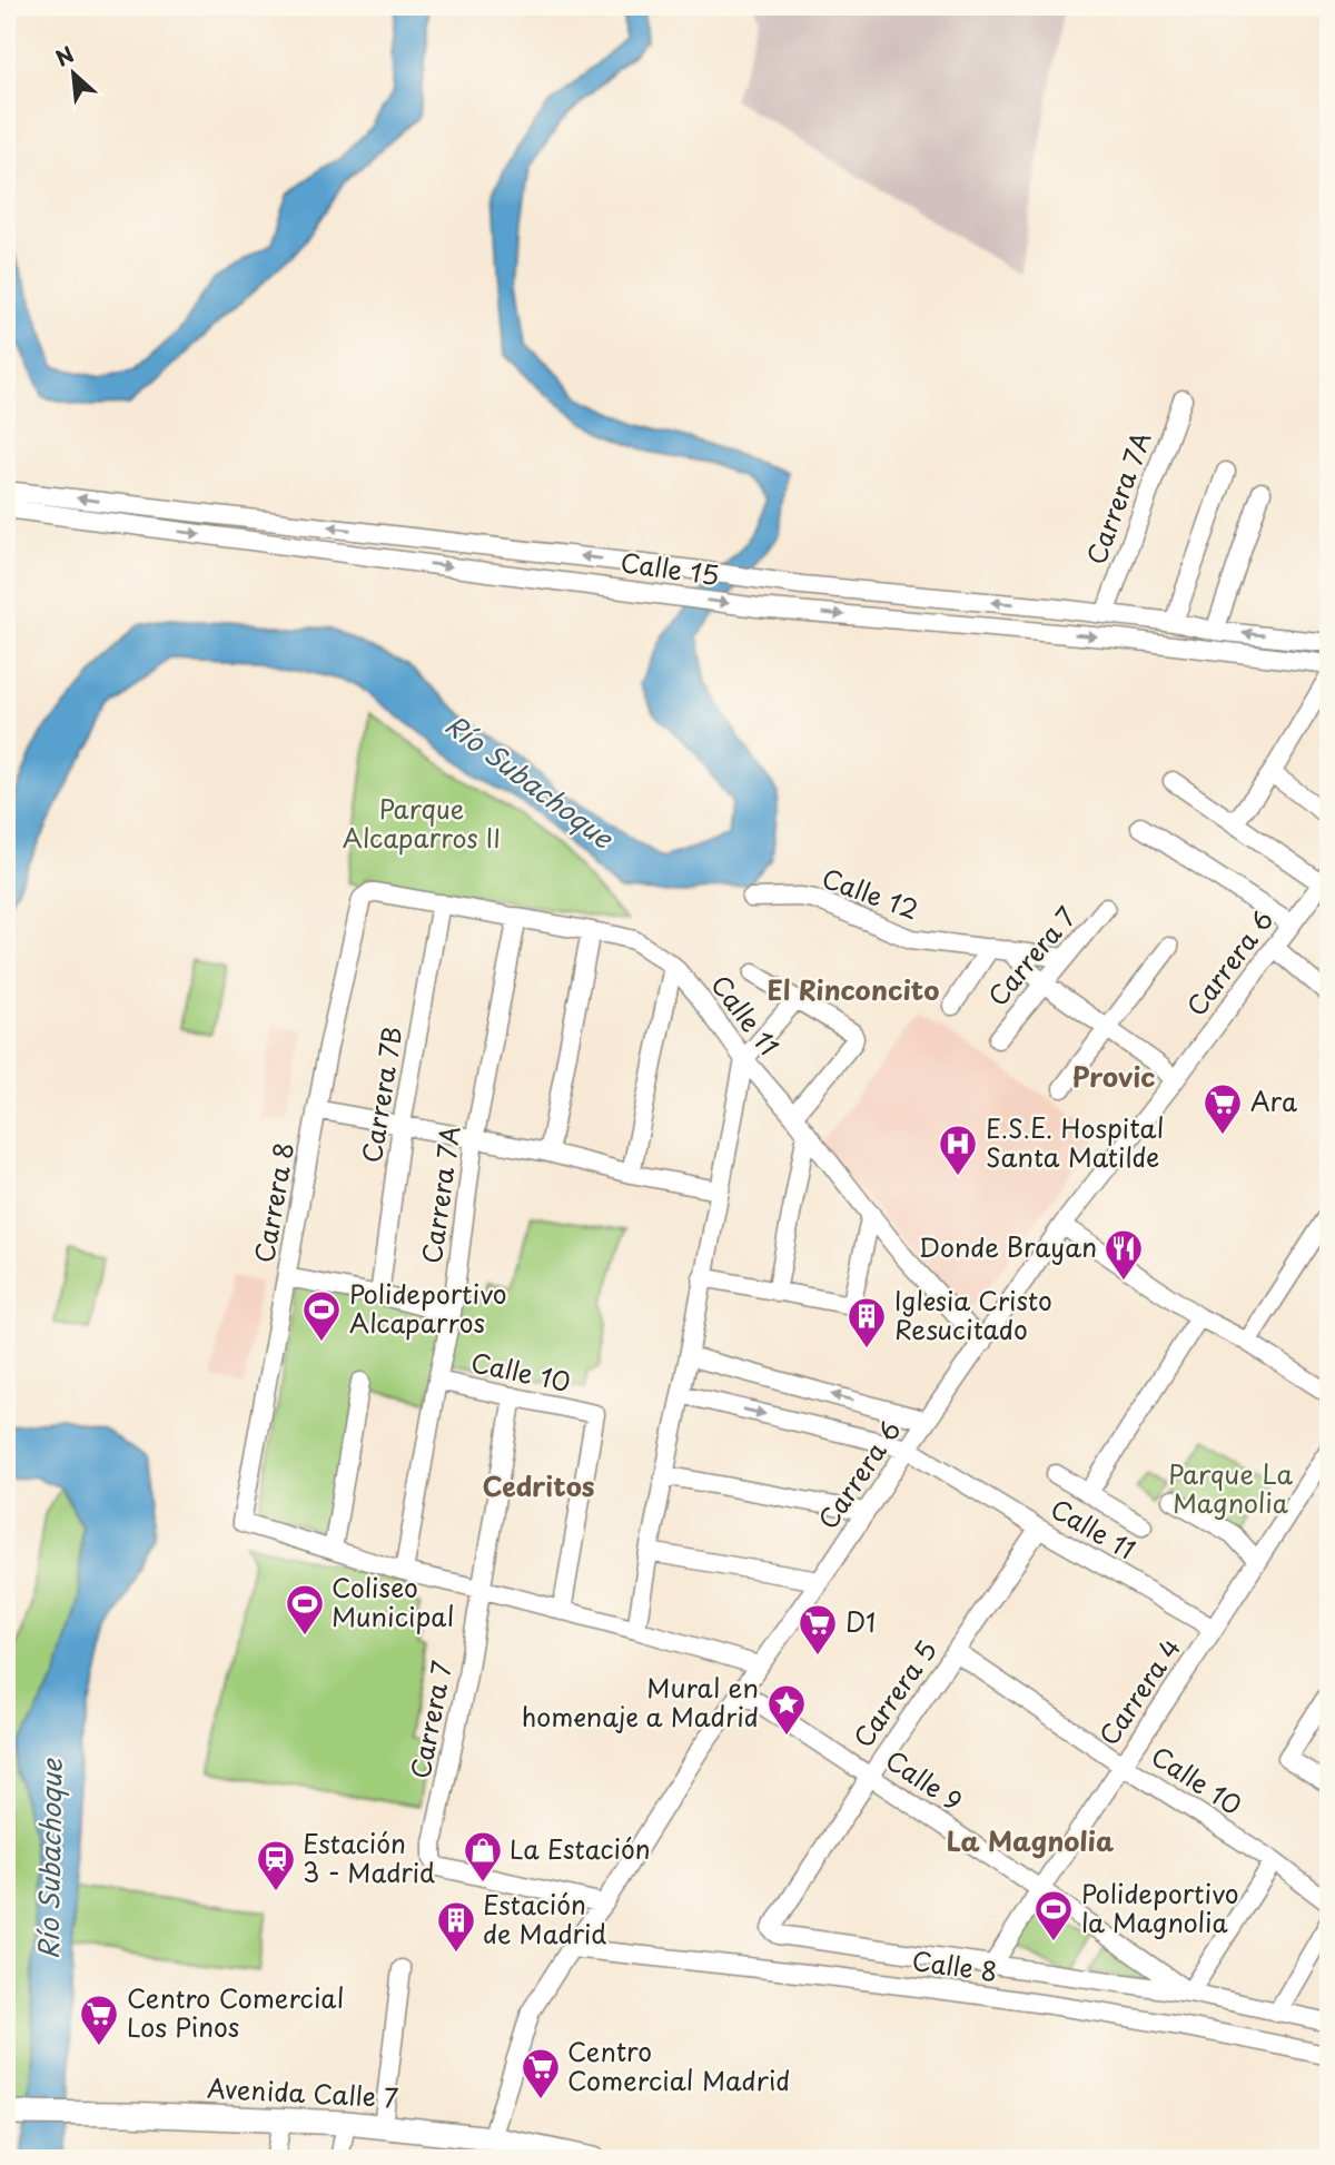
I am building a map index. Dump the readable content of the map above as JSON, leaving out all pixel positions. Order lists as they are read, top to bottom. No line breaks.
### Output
{"streets":{"main road":["Avenida Calle 7"],"street":["Carrera 7A","Calle 15","Calle 12","Carrera 7","Carrera 6","Calle 11","Carrera 7B","Carrera 8","Calle 10","Carrera 4","Carrera 5","Calle 9","Calle 8"]},"crossings":[["Carrera 7A","Calle 15"],["Carrera 7A","Calle 11"],["Carrera 7A","Calle 10"],["Calle 12","Carrera 7"],["Carrera 7","Carrera 6"],["Carrera 7","Calle 10"],["Carrera 6","Calle 11"],["Carrera 6","Calle 9"],["Carrera 6","Calle 8"],["Carrera 6","Avenida Calle 7"],["Calle 11","Carrera 7B"],["Calle 11","Carrera 8"],["Calle 11","Carrera 4"],["Calle 11","Carrera 5"],["Calle 10","Carrera 4"],["Calle 10","Carrera 5"],["Carrera 4","Carrera 5"],["Carrera 4","Calle 9"],["Carrera 5","Calle 9"]],"districts":["El Rinconcito","Provic","Cedritos","La Magnolia"],"water":["Río Subachoque"],"parks":["Parque Alcaparros II","Parque La Magnolia"],"places":{"supermarket":["Ara","D1","Centro Comercial Los Pinos","Centro Comercial Madrid"],"hospital":["E.S.E. Hospital Santa Matilde"],"restaurant":["Donde Brayan"],"sports":["Polideportivo Alcaparros","Coliseo Municipal","Polideportivo la Magnolia"],"building":["Iglesia Cristo Resucitado","Estación de Madrid"],"place":["Mural en homenaje a Madrid"],"shop":["La Estación"],"station":["Estación 3 - Madrid"]},"north":"top left"}
